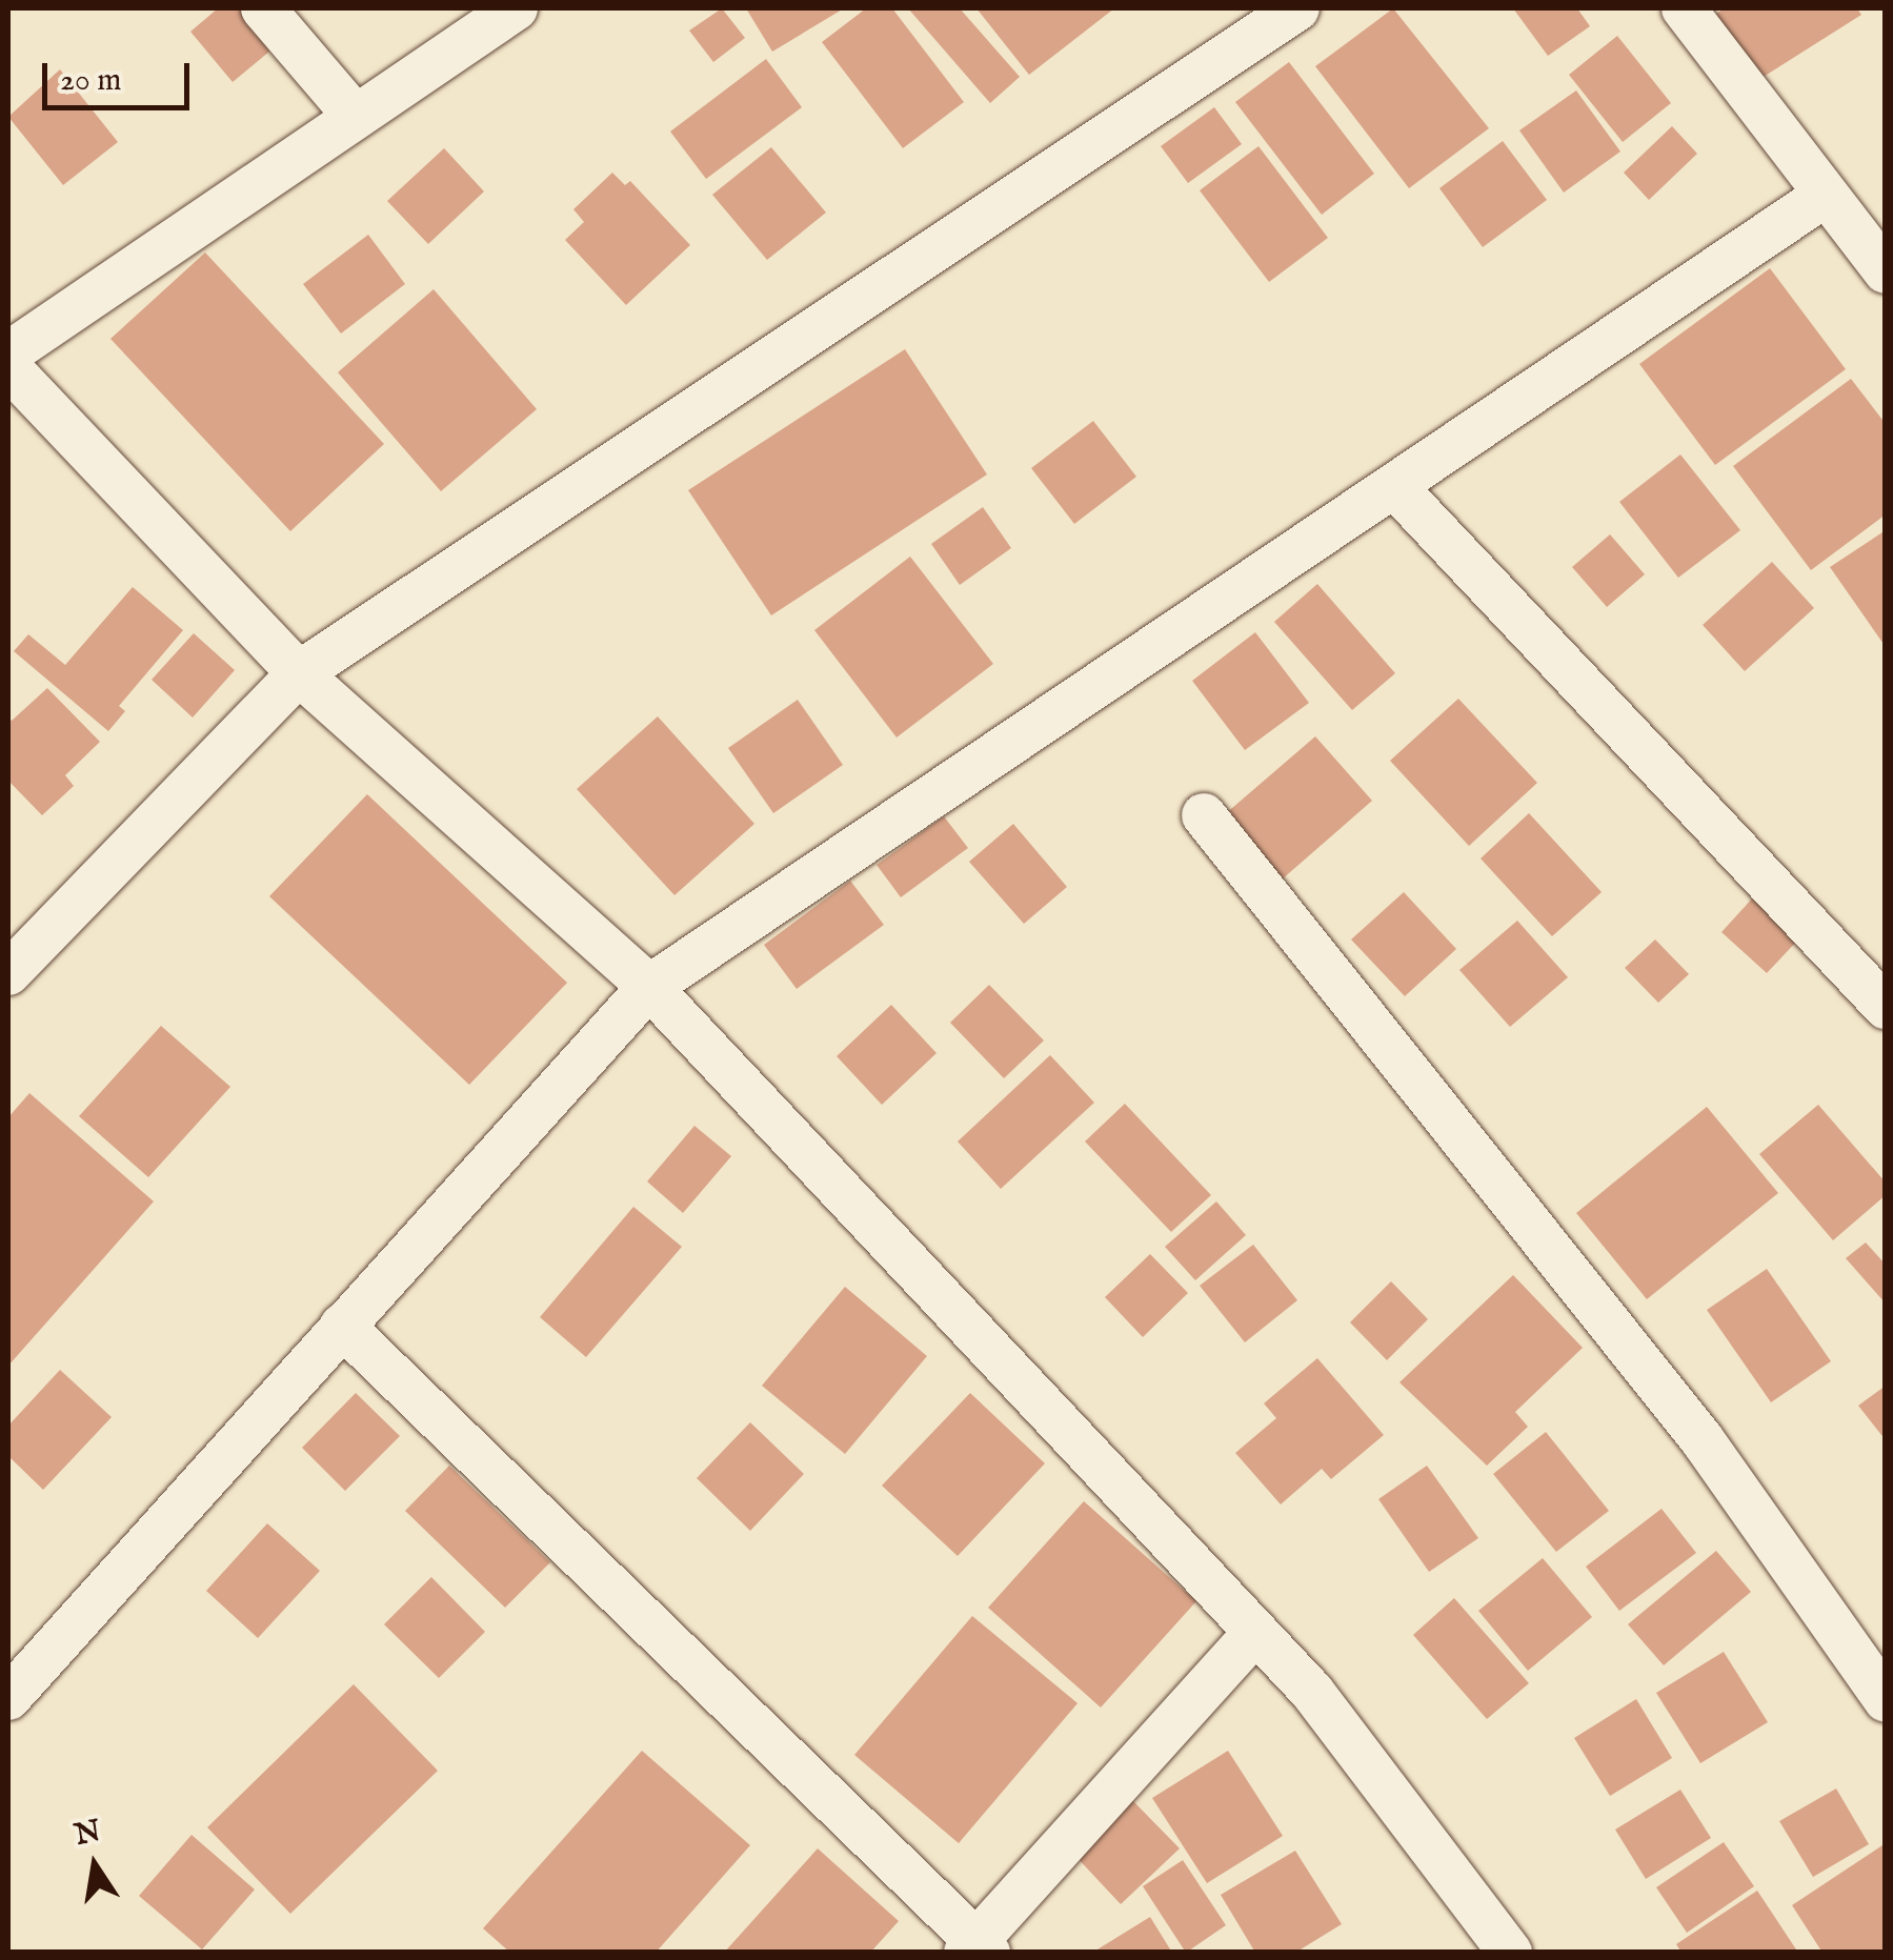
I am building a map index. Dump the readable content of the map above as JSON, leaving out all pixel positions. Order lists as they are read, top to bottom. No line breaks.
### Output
{"scale_bar":"20 m","north":"top"}
